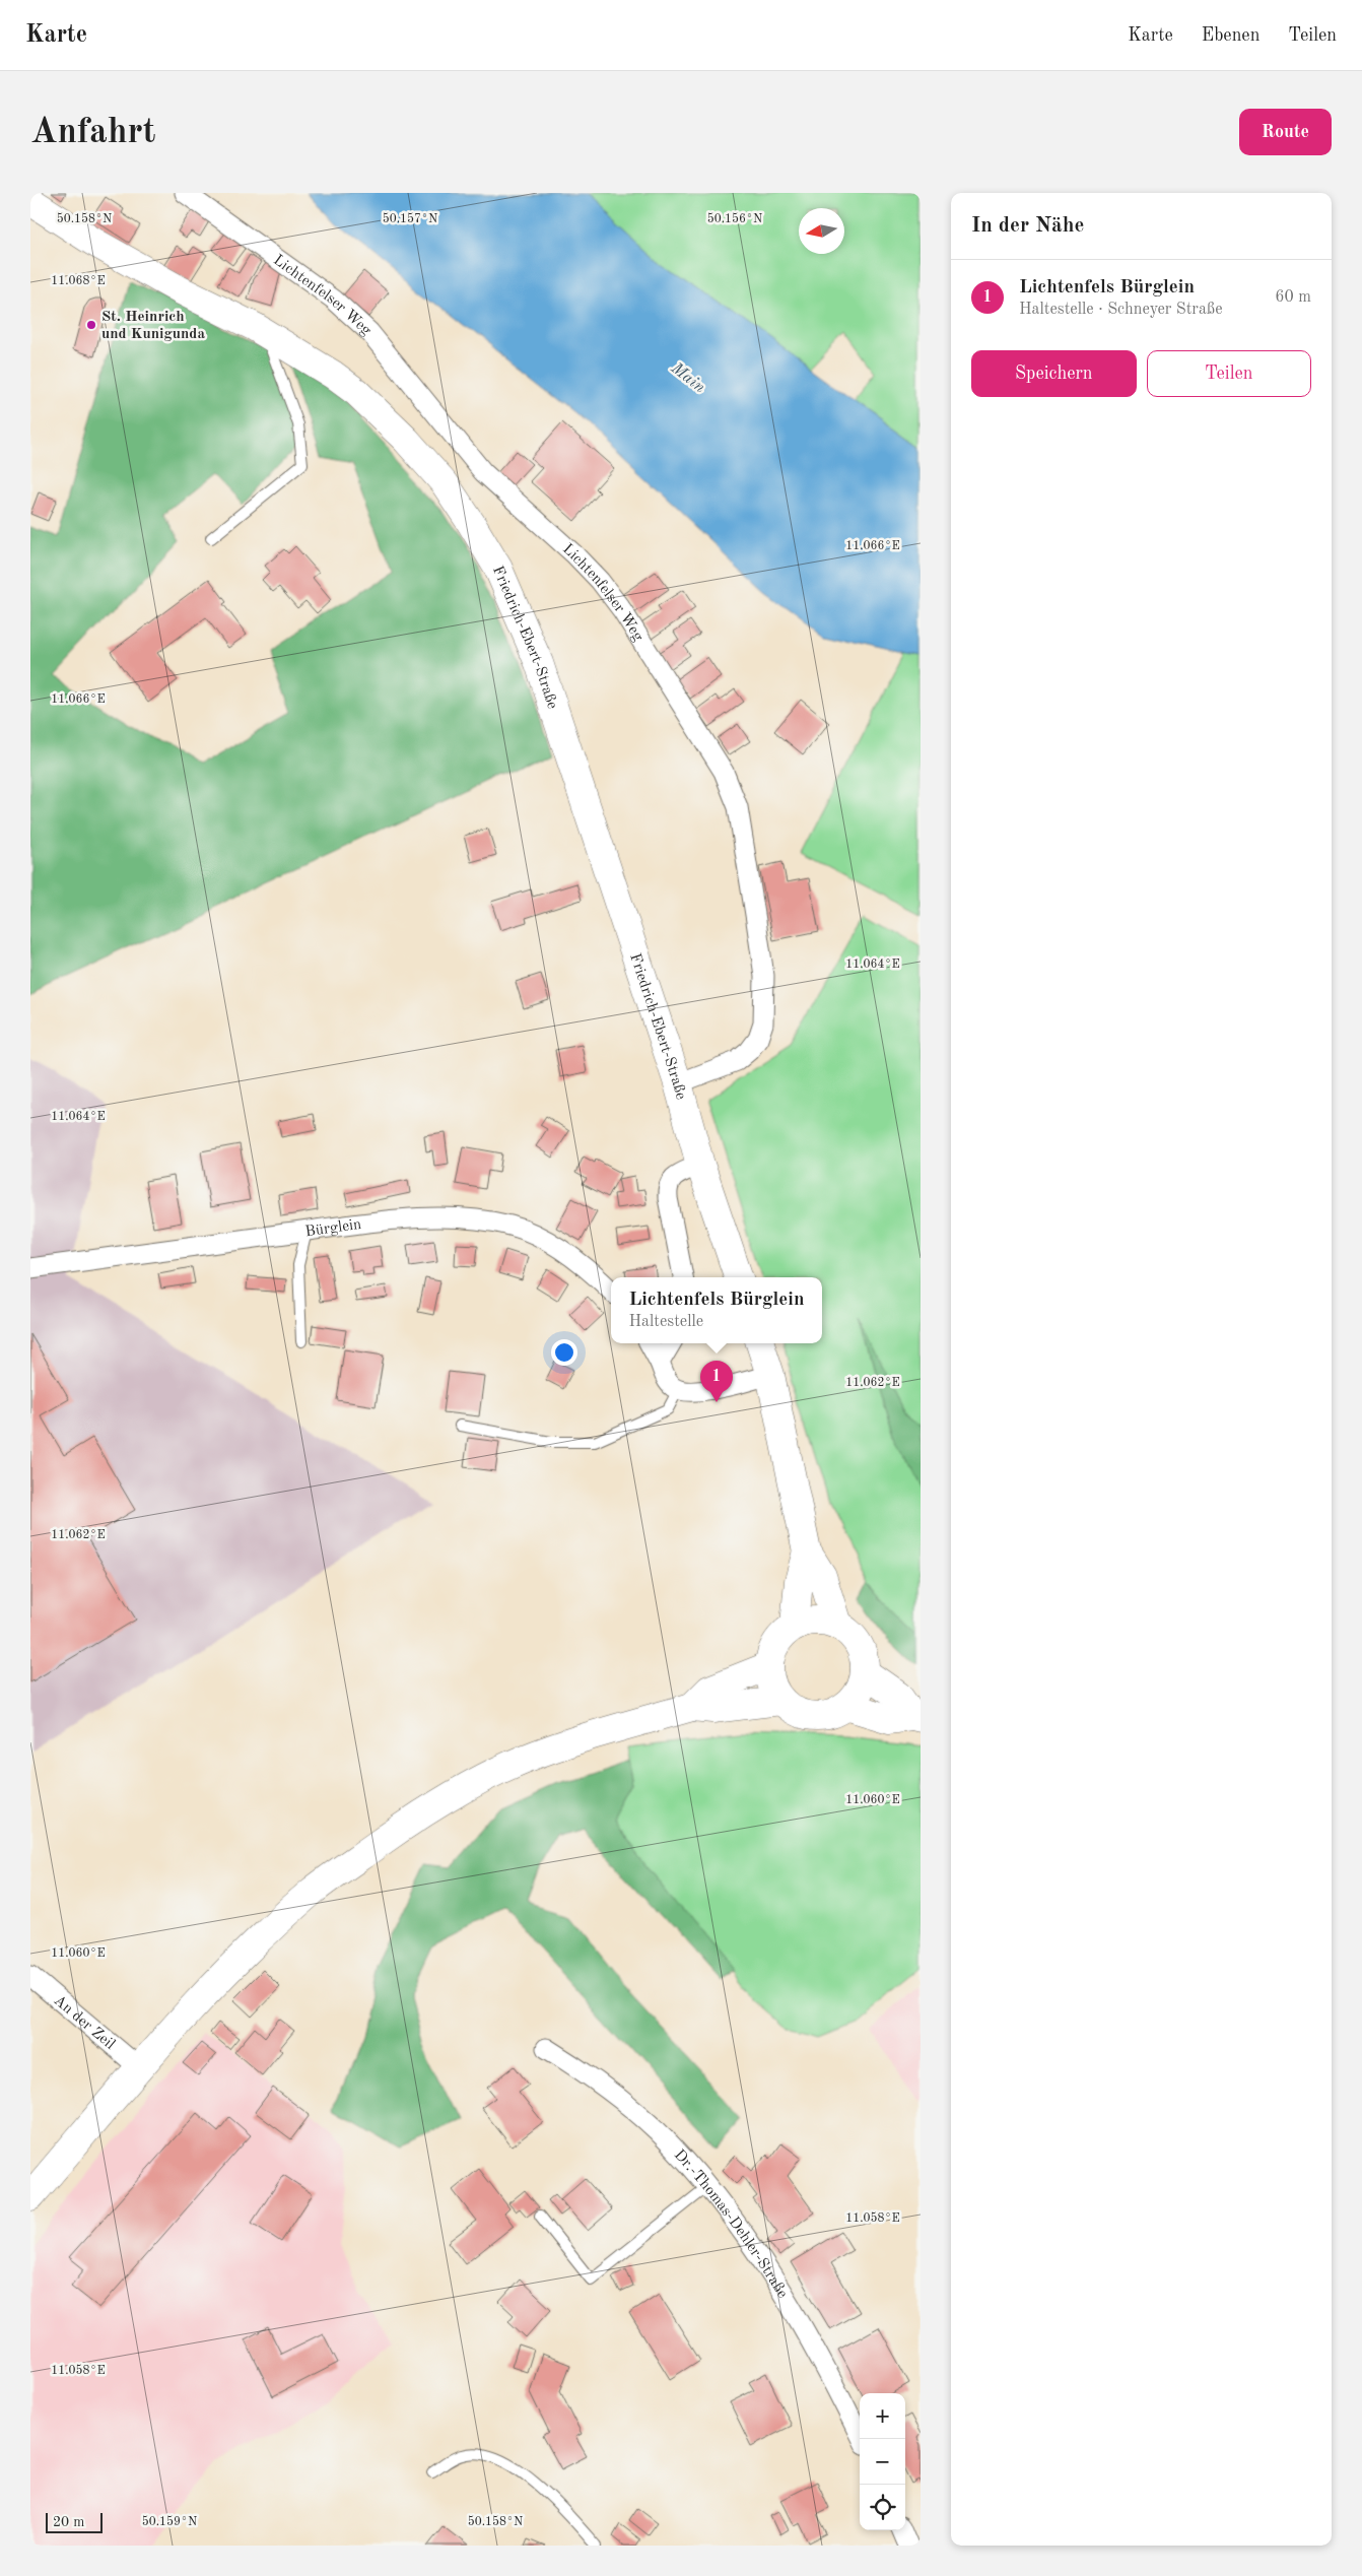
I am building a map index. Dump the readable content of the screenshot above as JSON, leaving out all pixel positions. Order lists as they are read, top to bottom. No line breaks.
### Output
{"streets":{"street":["Lichtenfelser Weg","Friedrich-Ebert-Straße","Bürglein","An der Zeil","Dr.-Thomas-Dehler-Straße"]},"crossings":[["Lichtenfelser Weg","Friedrich-Ebert-Straße"]],"water":["Main"],"places":["St. Heinrich und Kunigunda"],"scale_bar":"20 m","north":"left","page":{"header":"Karte","nav":["Karte","Ebenen","Teilen"],"buttons":["Route",["Speichern","Teilen"]],"title":"Anfahrt","heading":"In der Nähe","list":[{"mark":"1","name":"Lichtenfels Bürglein","note":"Haltestelle · Schneyer Straße","value":"60 m"}],"popup":["Lichtenfels Bürglein","Haltestelle"],"pins":"1","map_buttons":["+","−"],"scale":"20 m"},"coordinates":["50.156°N","50.158°N","50.157°N","11.068°E","11.066°E","11.064°E","11.062°E","11.060°E","11.058°E","50.159°N"]}
